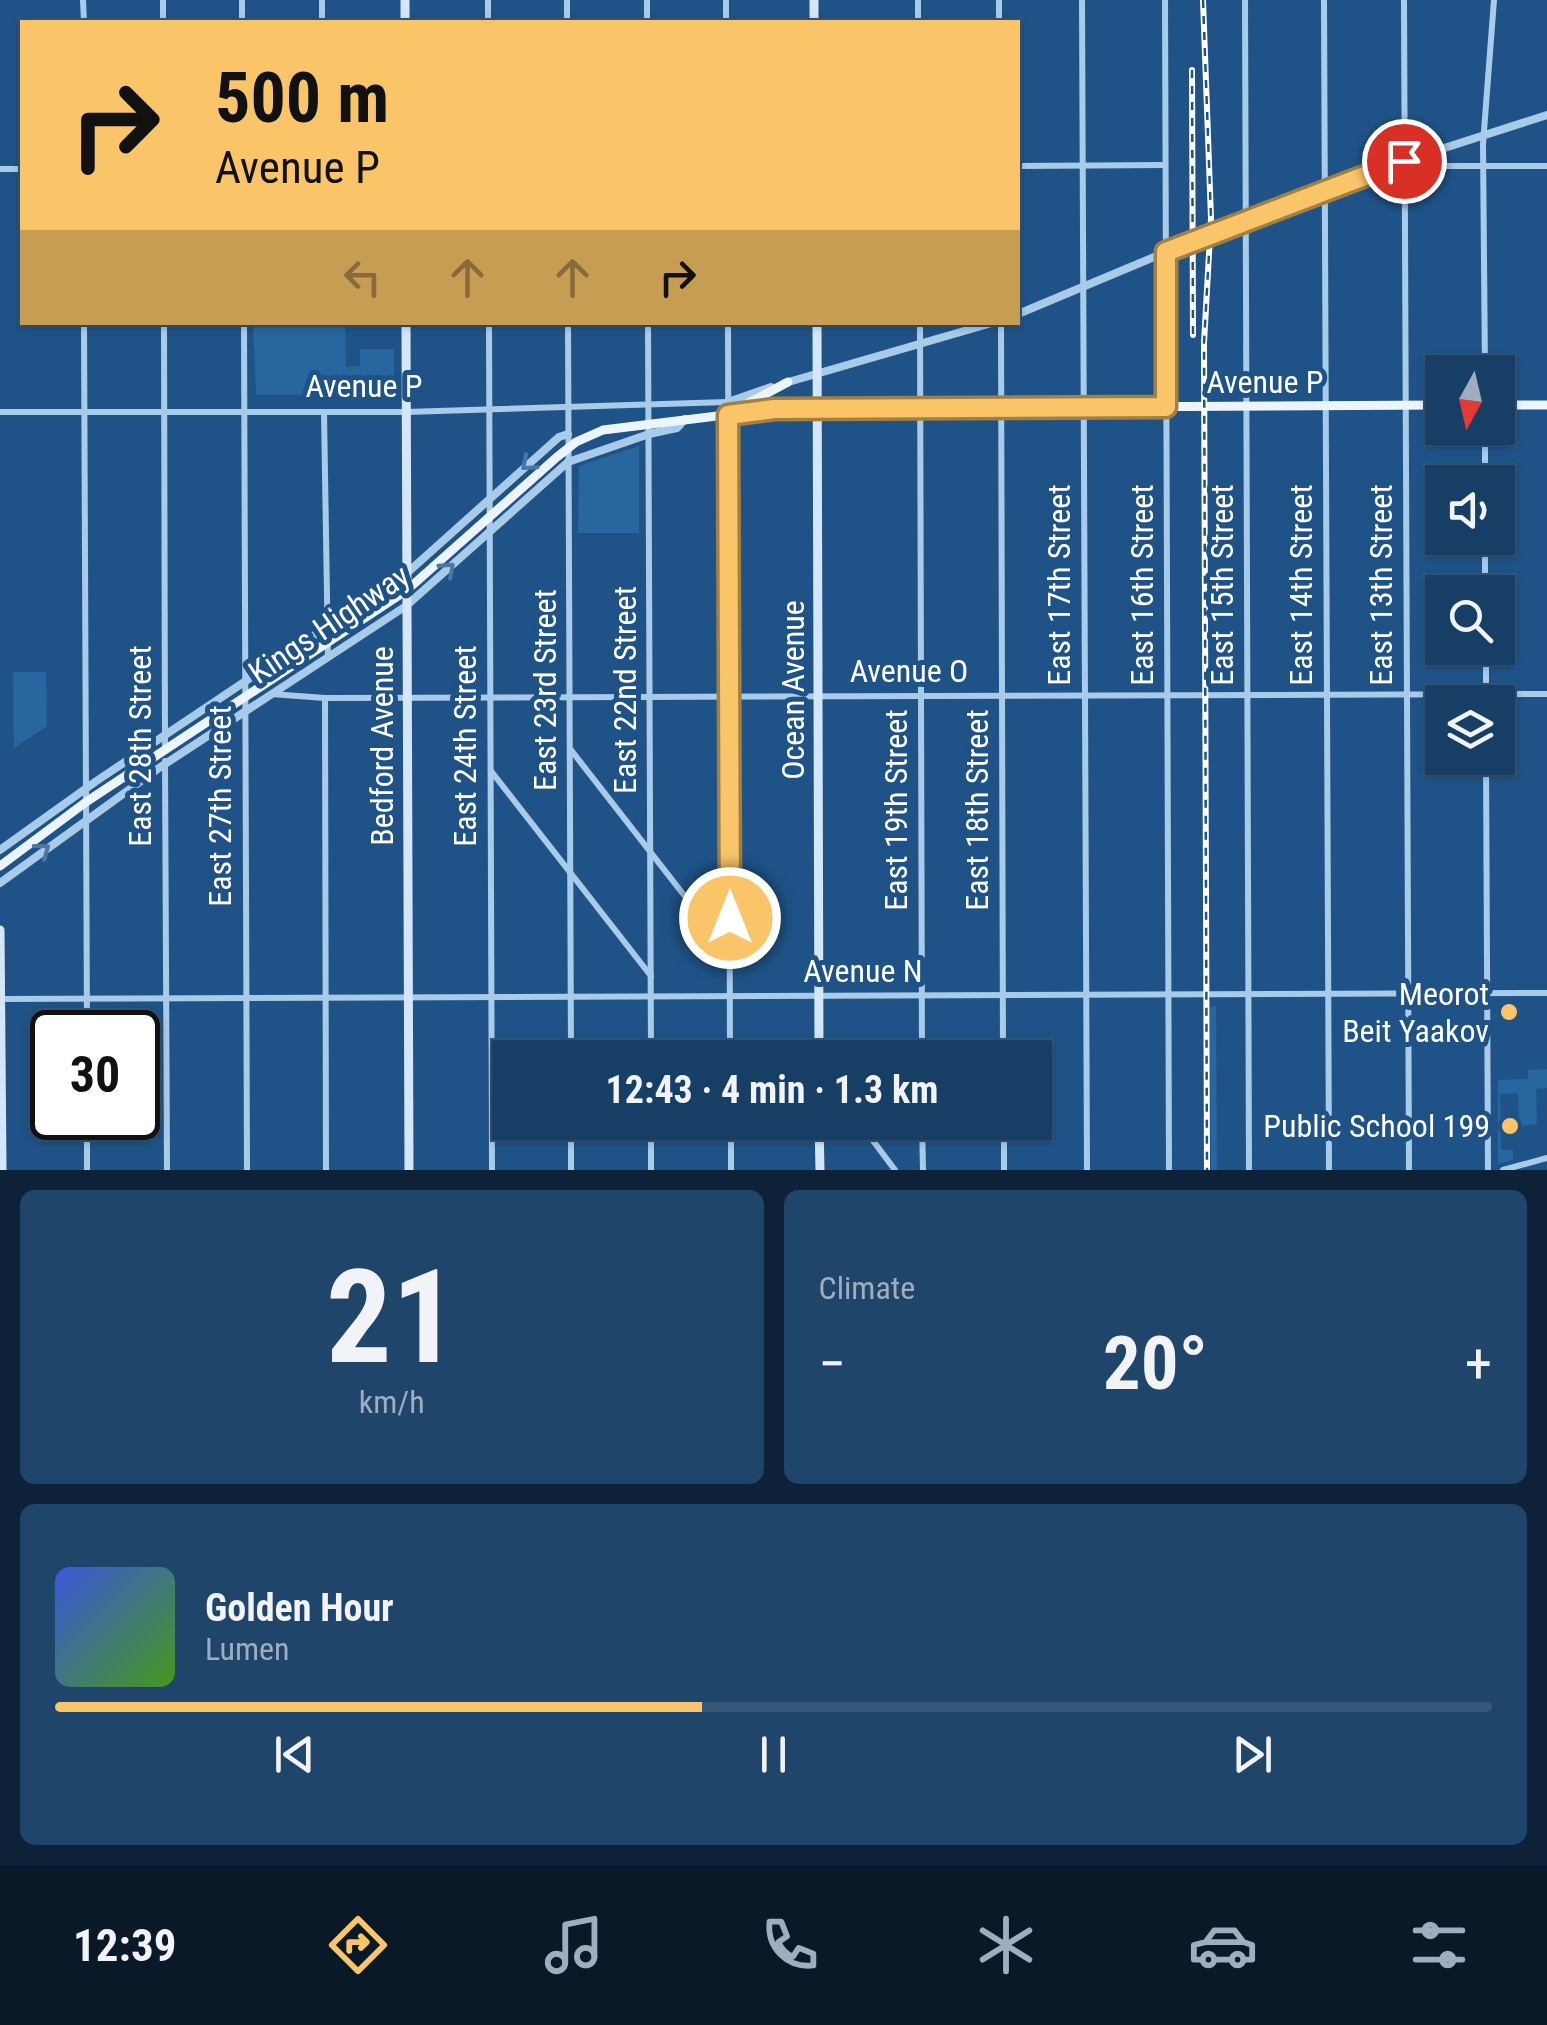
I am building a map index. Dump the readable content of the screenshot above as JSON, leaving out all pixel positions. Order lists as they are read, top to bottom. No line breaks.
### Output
{"streets":{"main road":["Avenue P","Kings Highway","Ocean Avenue","Bedford Avenue"],"street":["East 17th Street","East 16th Street","East 15th Street","East 14th Street","East 13th Street","Avenue O","East 23rd Street","East 22nd Street","East 28th Street","East 24th Street","East 27th Street","East 19th Street","East 18th Street","Avenue N"]},"crossings":[["Avenue P","East 17th Street"],["Avenue P","East 16th Street"],["Avenue P","East 15th Street"],["Avenue P","East 14th Street"],["Avenue P","East 13th Street"],["Avenue P","Kings Highway"],["Avenue P","East 23rd Street"],["Avenue P","East 22nd Street"],["Avenue P","Ocean Avenue"],["Avenue P","East 28th Street"],["Avenue P","Bedford Avenue"],["Avenue P","East 24th Street"],["Avenue P","East 27th Street"],["Avenue P","East 19th Street"],["Avenue P","East 18th Street"],["East 17th Street","Avenue O"],["East 17th Street","Avenue N"],["East 16th Street","Avenue O"],["East 16th Street","Avenue N"],["East 15th Street","Avenue O"],["East 15th Street","Avenue N"],["East 14th Street","Avenue O"],["East 14th Street","Avenue N"],["East 13th Street","Avenue O"],["East 13th Street","Avenue N"],["Kings Highway","Avenue O"],["Kings Highway","East 23rd Street"],["Kings Highway","East 22nd Street"],["Kings Highway","East 28th Street"],["Kings Highway","Bedford Avenue"],["Kings Highway","East 24th Street"],["Kings Highway","East 27th Street"],["Avenue O","East 23rd Street"],["Avenue O","East 22nd Street"],["Avenue O","Ocean Avenue"],["Avenue O","Bedford Avenue"],["Avenue O","East 24th Street"],["Avenue O","East 19th Street"],["Avenue O","East 18th Street"],["East 23rd Street","Avenue N"],["East 22nd Street","Avenue N"],["Ocean Avenue","Avenue N"],["East 28th Street","Avenue N"],["Bedford Avenue","Avenue N"],["East 24th Street","Avenue N"],["East 27th Street","Avenue N"],["East 19th Street","Avenue N"],["East 18th Street","Avenue N"]],"places":["Meorot Beit Yaakov","Public School 199"],"north":"bottom","page":{"turn":["500 m","Avenue P"],"limit":"30","trip":"12:43 · 4 min · 1.3 km","tile":[["21","km/h"],"Climate"],"heat":["−","20°","+"],"song":["Golden Hour","Lumen"],"tabs":"12:39"}}
